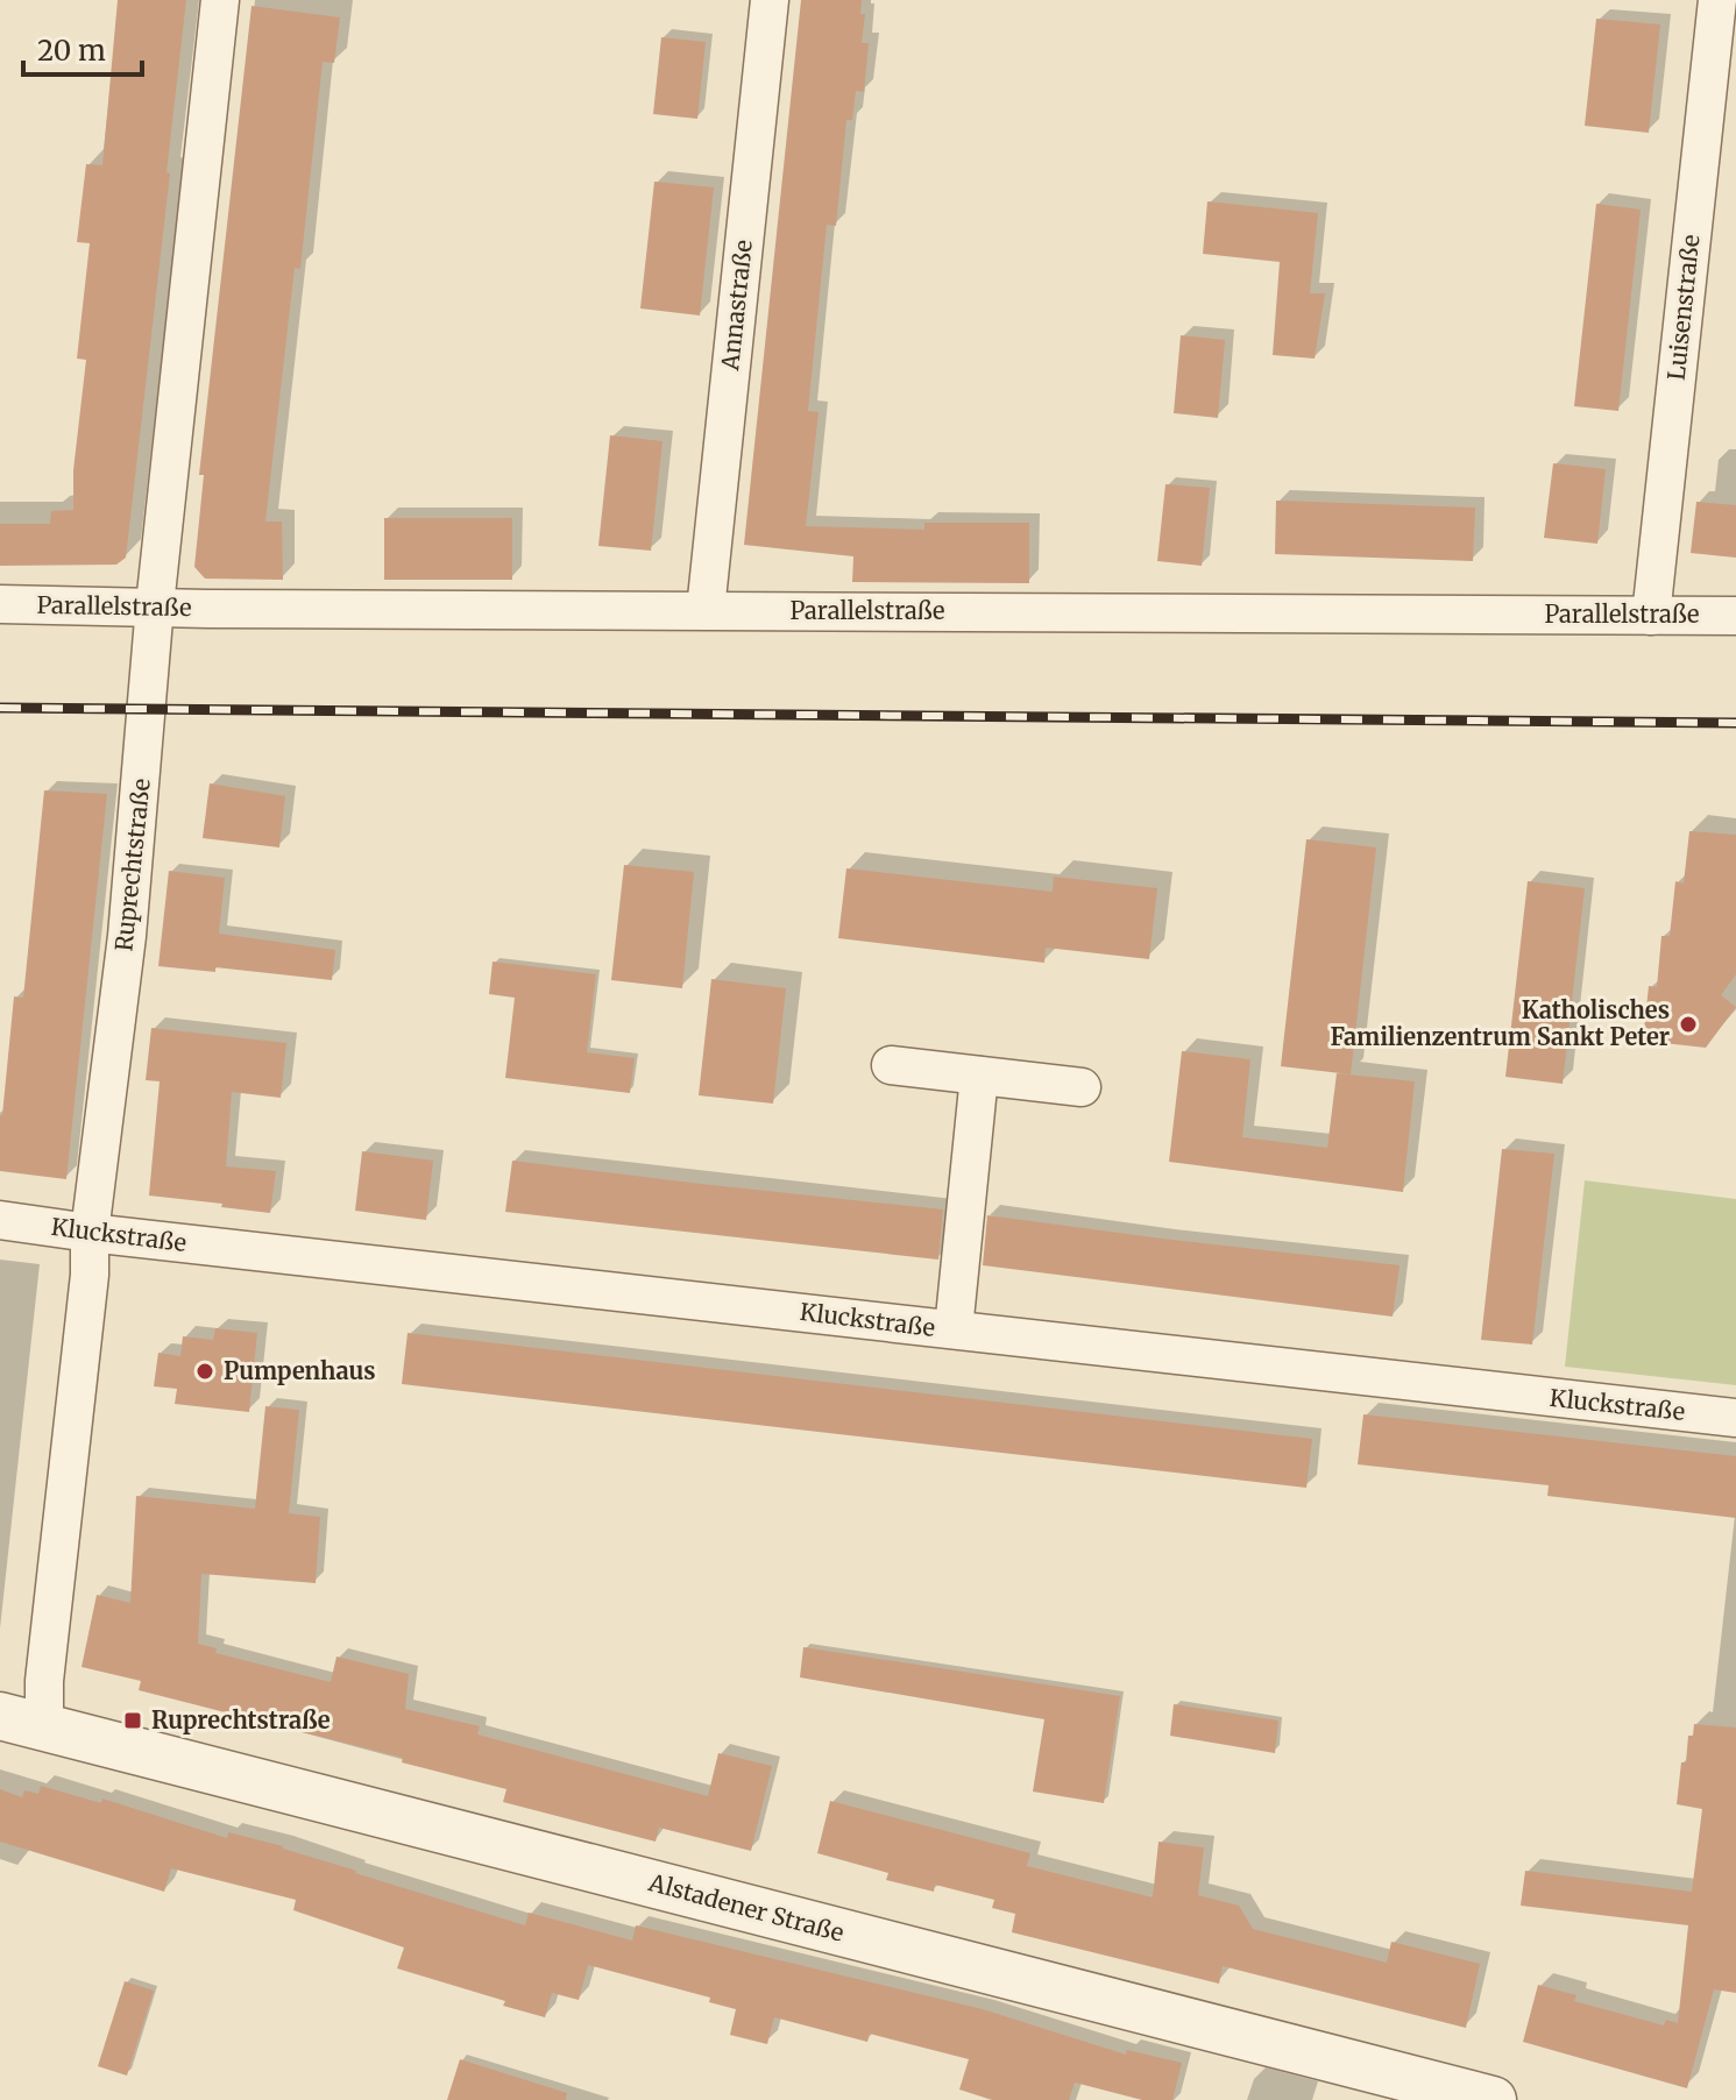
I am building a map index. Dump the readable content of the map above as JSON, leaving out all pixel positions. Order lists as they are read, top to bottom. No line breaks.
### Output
{"streets":{"street":["Annastraße","Luisenstraße","Parallelstraße","Ruprechtstraße","Kluckstraße","Alstadener Straße"]},"crossings":[["Annastraße","Parallelstraße"],["Luisenstraße","Parallelstraße"],["Parallelstraße","Ruprechtstraße"],["Ruprechtstraße","Kluckstraße"],["Ruprechtstraße","Alstadener Straße"]],"places":{"other":["Katholisches Familienzentrum Sankt Peter","Pumpenhaus"],"transit":["Ruprechtstraße"]},"scale_bar":"20 m"}
